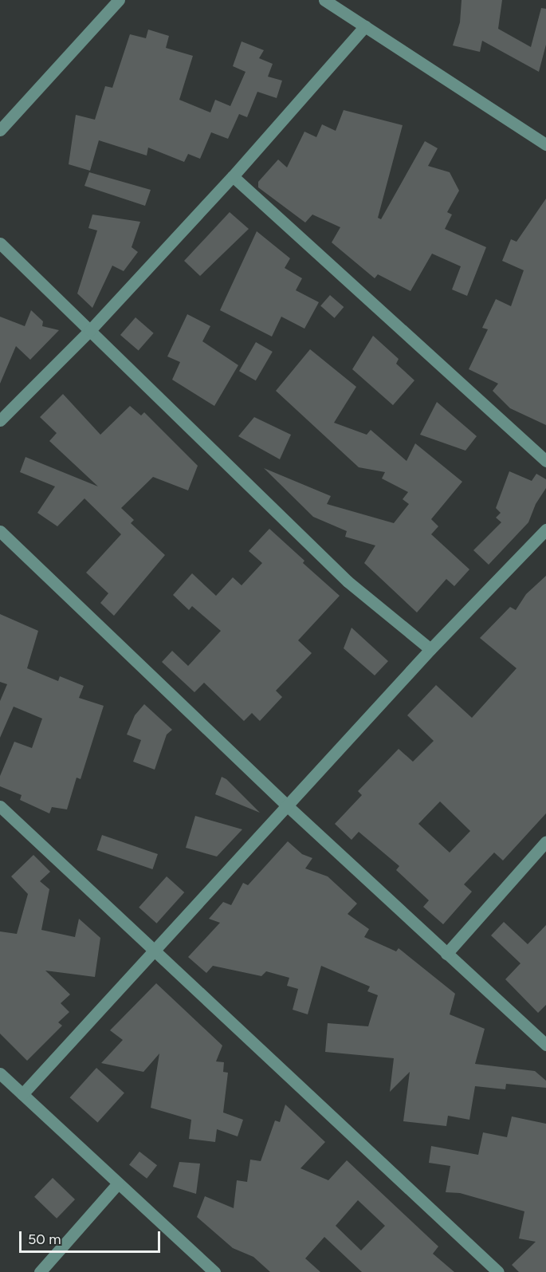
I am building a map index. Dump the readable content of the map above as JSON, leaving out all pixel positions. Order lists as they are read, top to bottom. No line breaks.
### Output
{"scale_bar":"50 m"}
